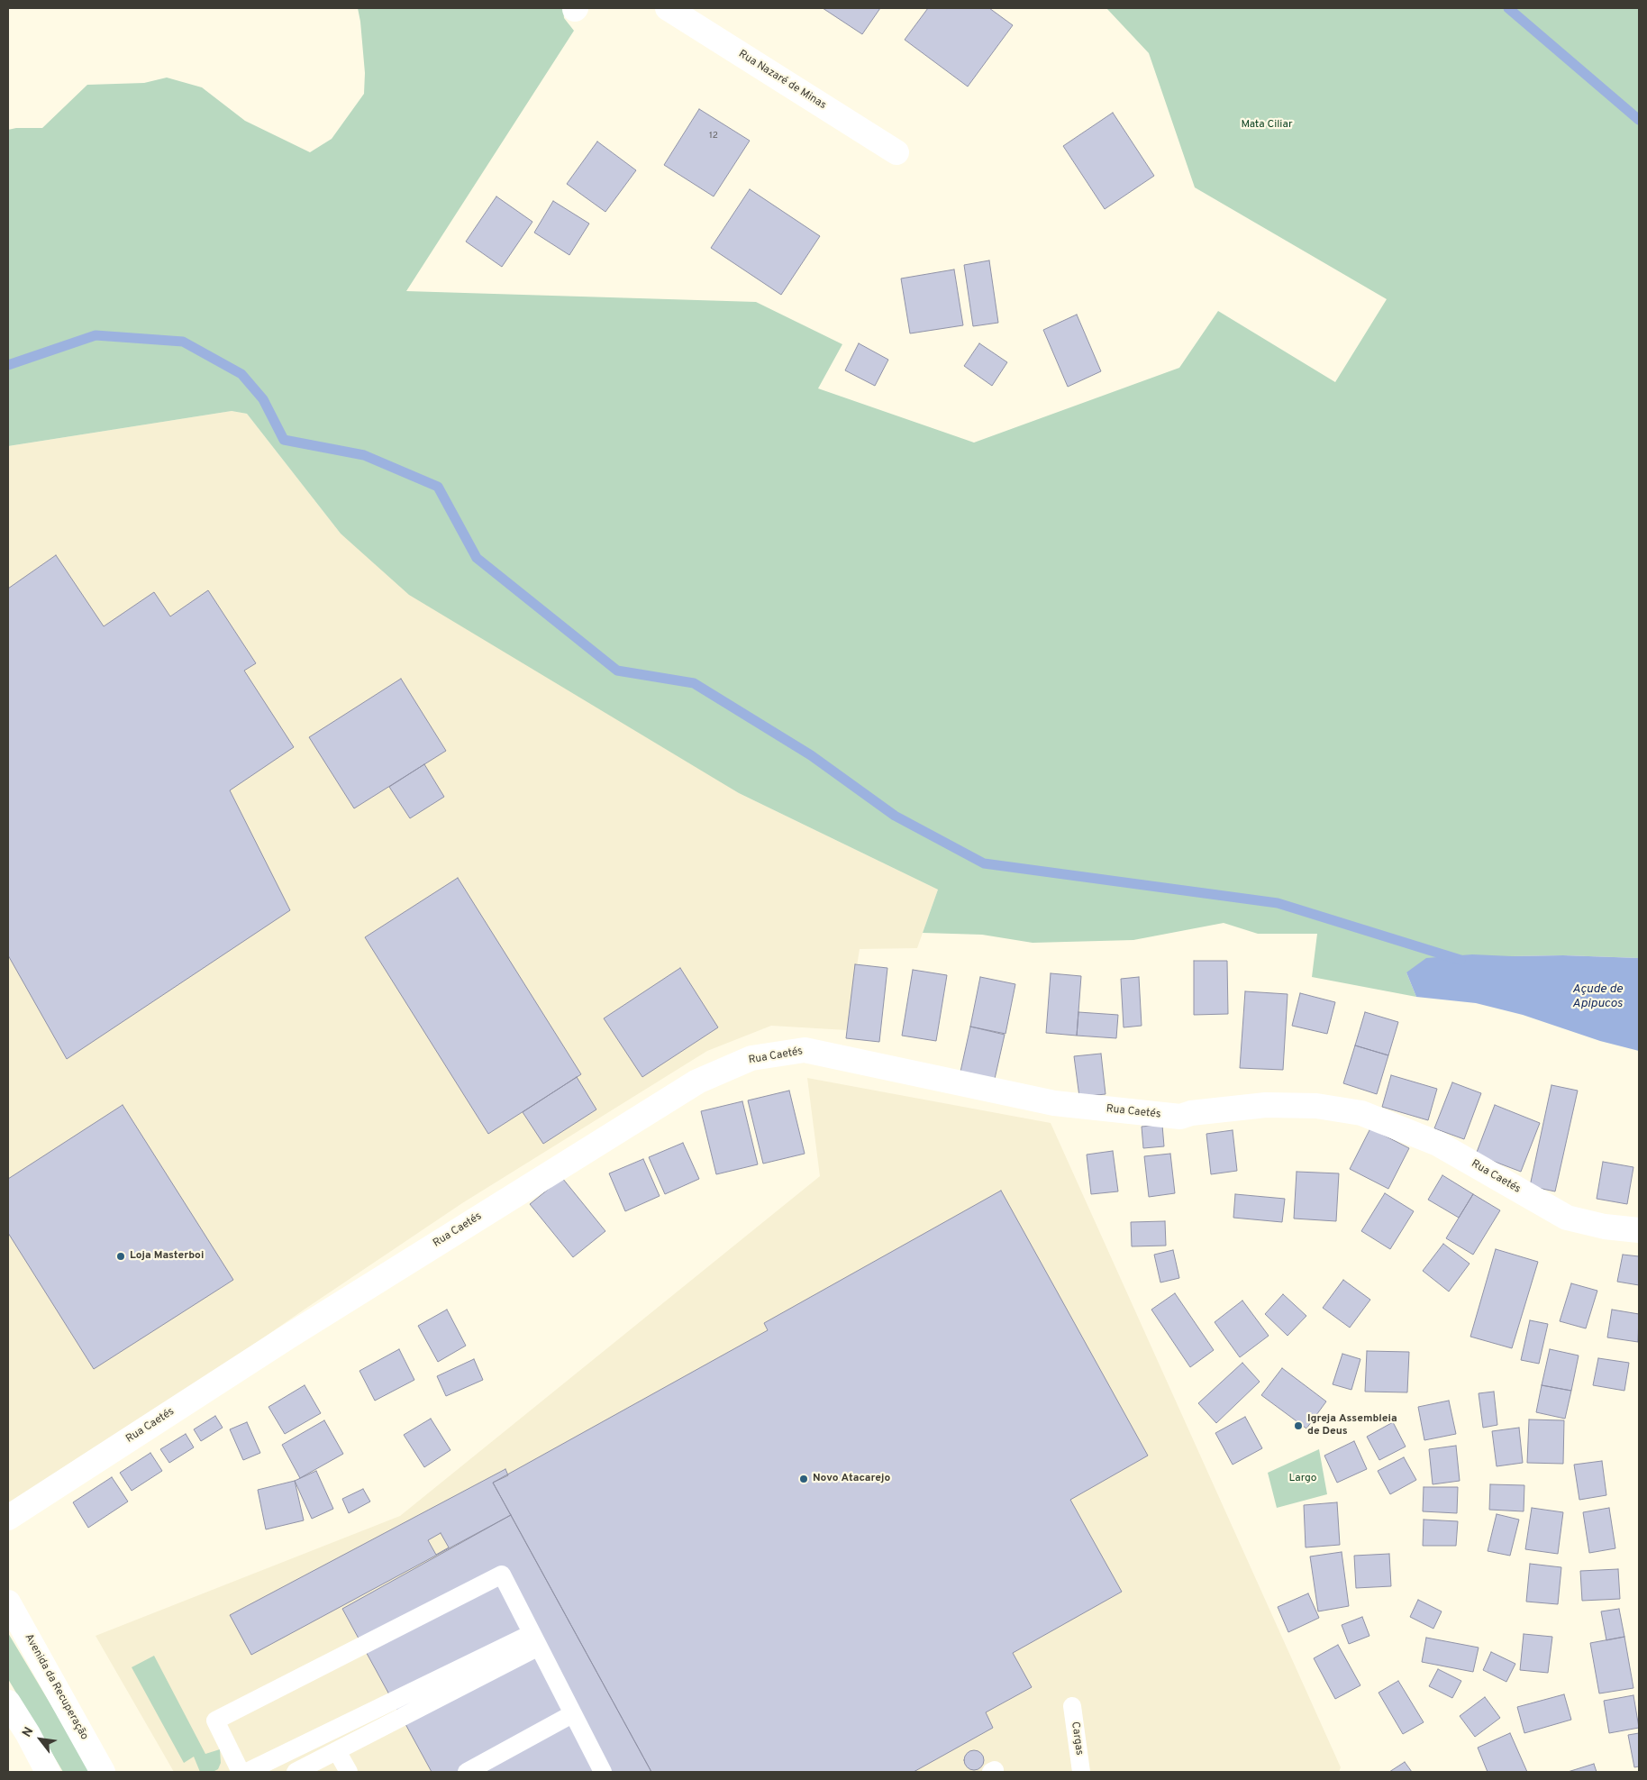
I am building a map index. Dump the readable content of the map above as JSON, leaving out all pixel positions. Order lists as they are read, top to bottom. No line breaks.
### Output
{"streets":{"main road":["Rua Nazaré de Minas","Rua Caetés","Avenida da Recuperação"],"lane":["Cargas"]},"water":["Açude de Apipucos"],"parks":["Mata Ciliar","Largo"],"places":["Loja Masterboi","Igreja Assembleia de Deus","Novo Atacarejo"],"house_numbers":["12"],"north":"top left"}
